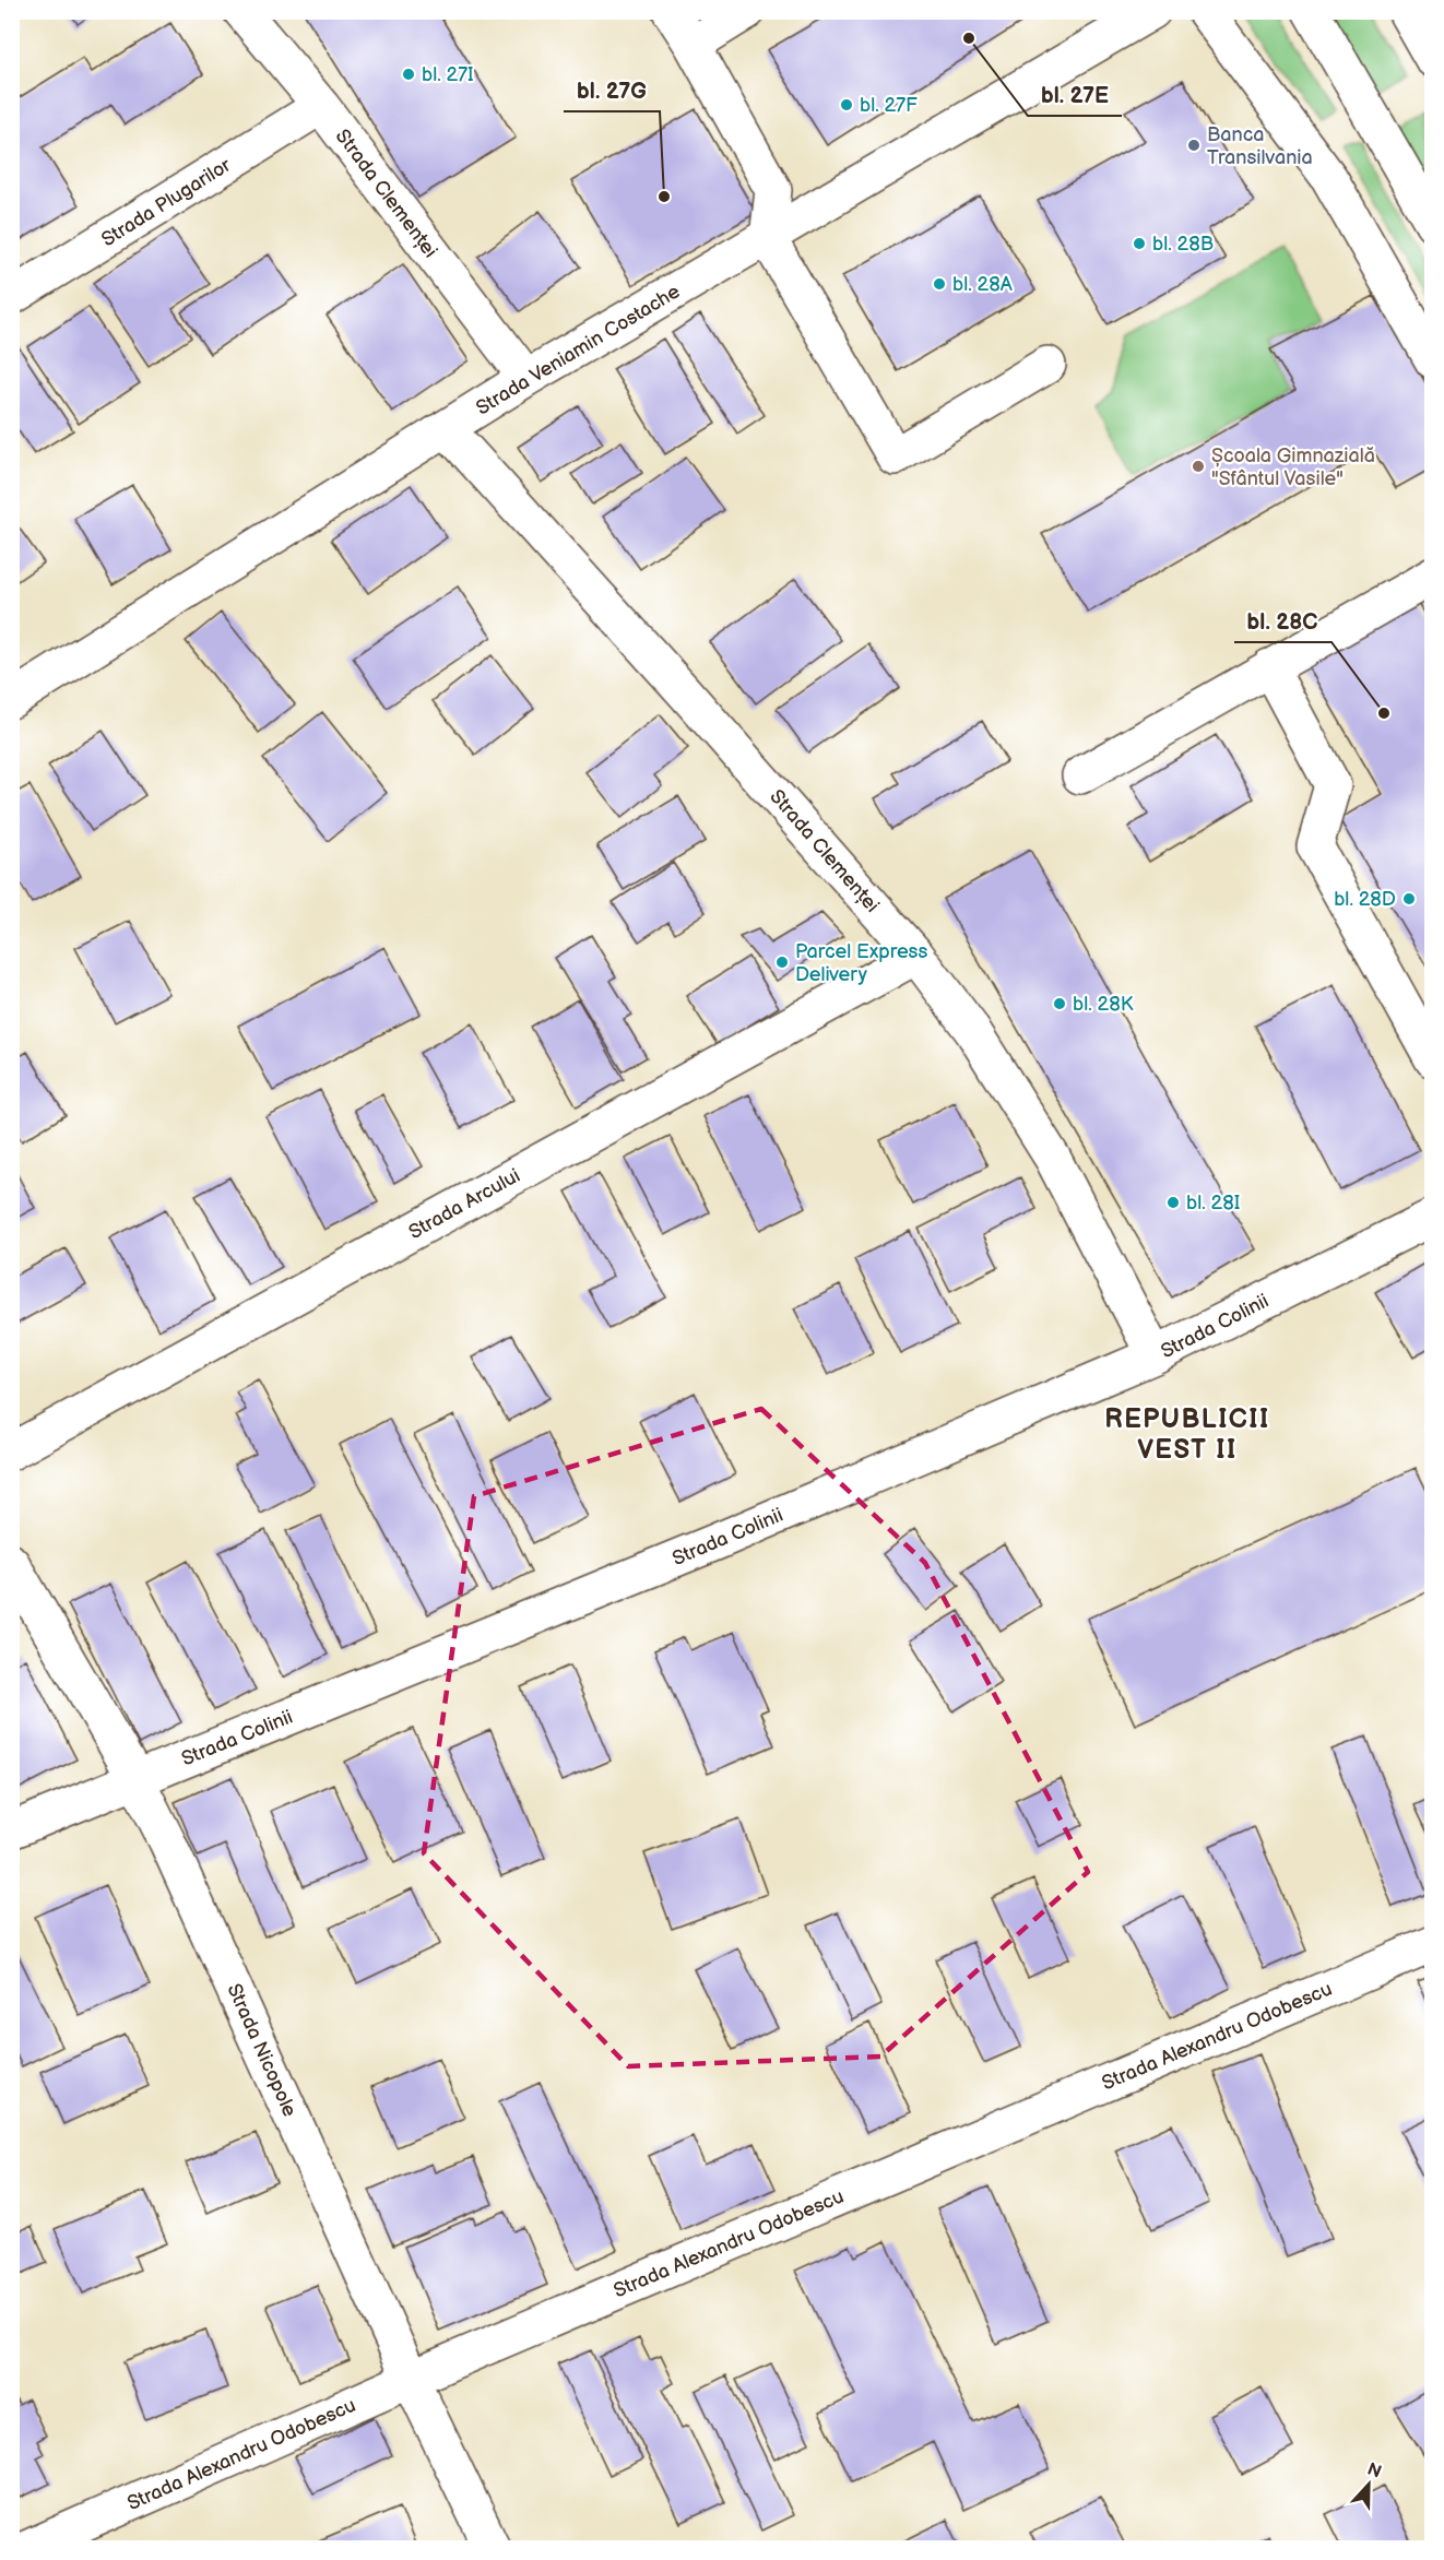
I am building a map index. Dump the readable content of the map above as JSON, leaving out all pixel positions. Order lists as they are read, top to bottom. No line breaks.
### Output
{"streets":{"street":["Strada Clemenței","Strada Plugarilor","Strada Veniamin Costache","Strada Arcului","Strada Colinii","Strada Alexandru Odobescu","Strada Nicopole"]},"crossings":[["Strada Clemenței","Strada Plugarilor"],["Strada Clemenței","Strada Veniamin Costache"],["Strada Clemenței","Strada Arcului"],["Strada Clemenței","Strada Colinii"],["Strada Colinii","Strada Nicopole"],["Strada Alexandru Odobescu","Strada Nicopole"]],"districts":["REPUBLICII VEST II"],"places":["bl. 27E","bl. 27I","bl. 27F","Banca Transilvania","bl. 27G","bl. 28B","bl. 28A","Școala Gimnazială \"Sfântul Vasile\"","bl. 28C","bl. 28D","Parcel Express Delivery","bl. 28K","bl. 28I"],"north":"top"}
